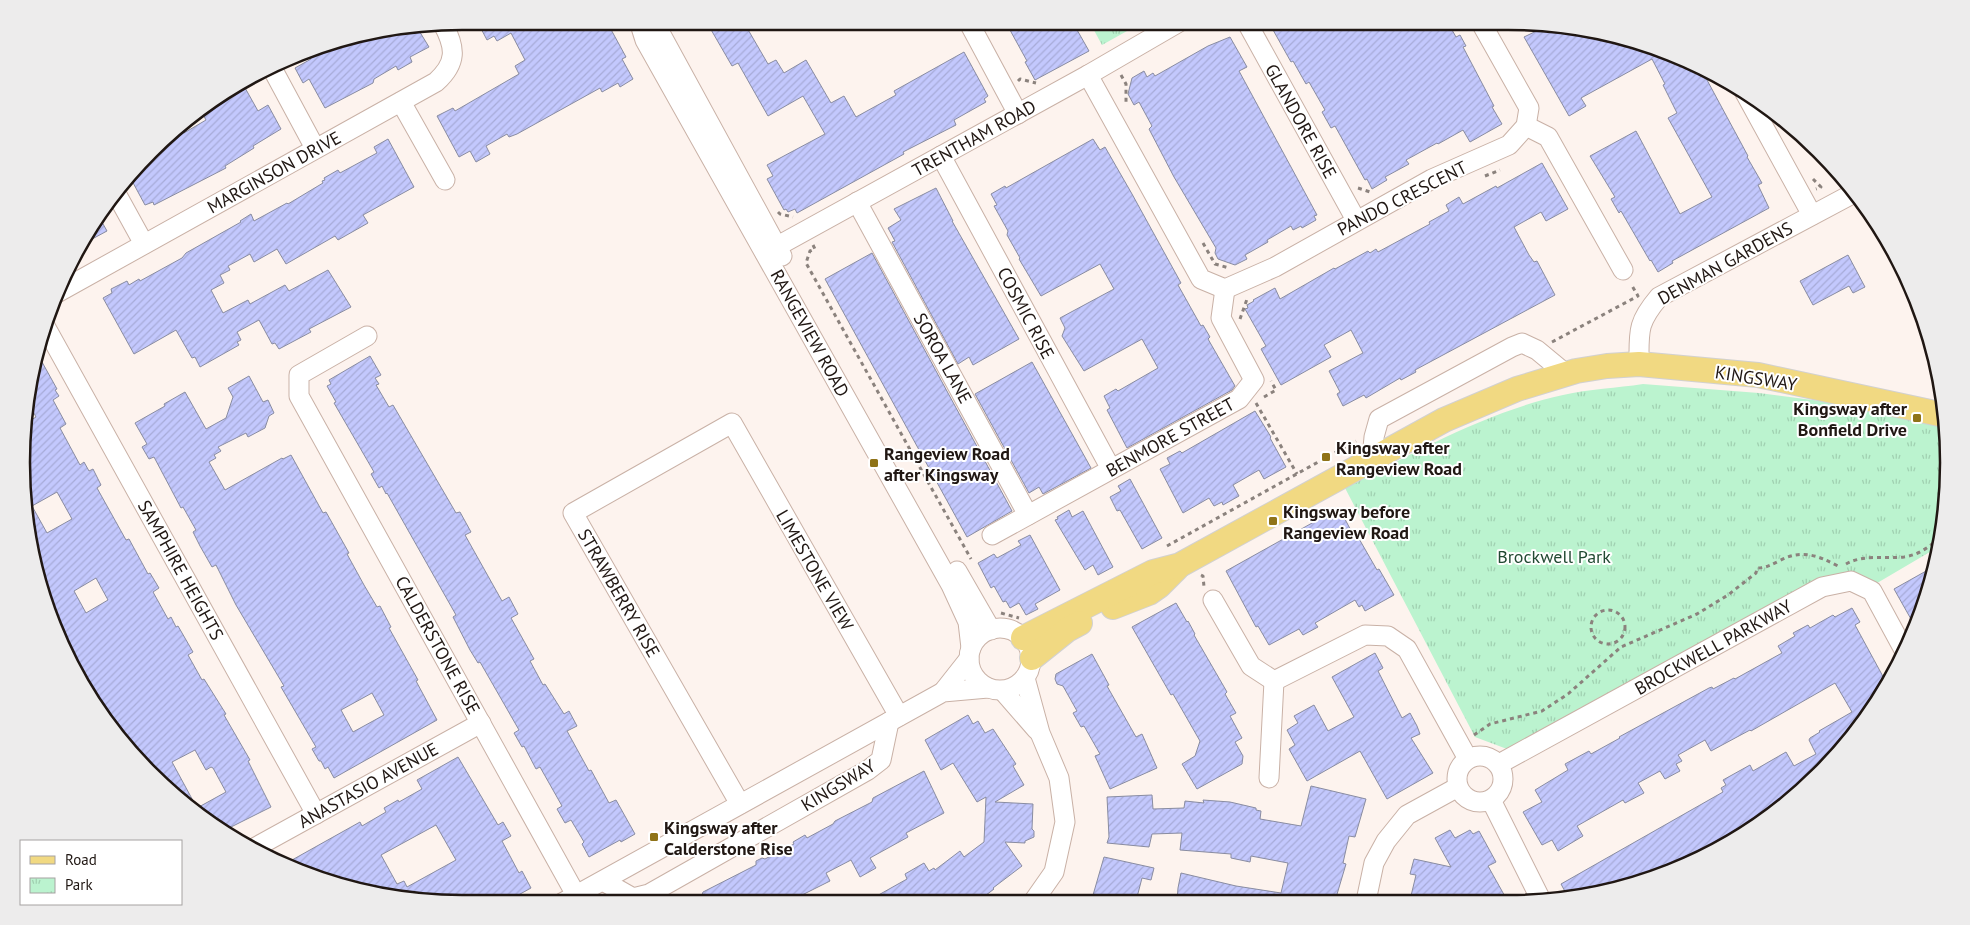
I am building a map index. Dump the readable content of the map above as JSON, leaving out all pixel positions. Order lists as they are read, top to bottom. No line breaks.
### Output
{"streets":{"main road":["KINGSWAY"],"street":["GLANDORE RISE","TRENTHAM ROAD","MARGINSON DRIVE","PANDO CRESCENT","DENMAN GARDENS","COSMIC RISE","RANGEVIEW ROAD","SOROA LANE","BENMORE STREET","SAMPHIRE HEIGHTS","LIMESTONE VIEW","STRAWBERRY RISE","CALDERSTONE RISE","BROCKWELL PARKWAY","ANASTASIO AVENUE"]},"crossings":[["GLANDORE RISE","PANDO CRESCENT"],["TRENTHAM ROAD","COSMIC RISE"],["TRENTHAM ROAD","RANGEVIEW ROAD"],["TRENTHAM ROAD","SOROA LANE"],["DENMAN GARDENS","KINGSWAY"],["COSMIC RISE","BENMORE STREET"],["RANGEVIEW ROAD","KINGSWAY"],["SOROA LANE","BENMORE STREET"],["KINGSWAY","LIMESTONE VIEW"],["KINGSWAY","STRAWBERRY RISE"],["SAMPHIRE HEIGHTS","ANASTASIO AVENUE"],["LIMESTONE VIEW","STRAWBERRY RISE"],["CALDERSTONE RISE","ANASTASIO AVENUE"]],"parks":["Brockwell Park"],"places":{"transit":["Kingsway after Bonfield Drive","Kingsway after Rangeview Road","Rangeview Road after Kingsway","Kingsway before Rangeview Road","Kingsway after Calderstone Rise"]},"legend":["Road","Park"]}
